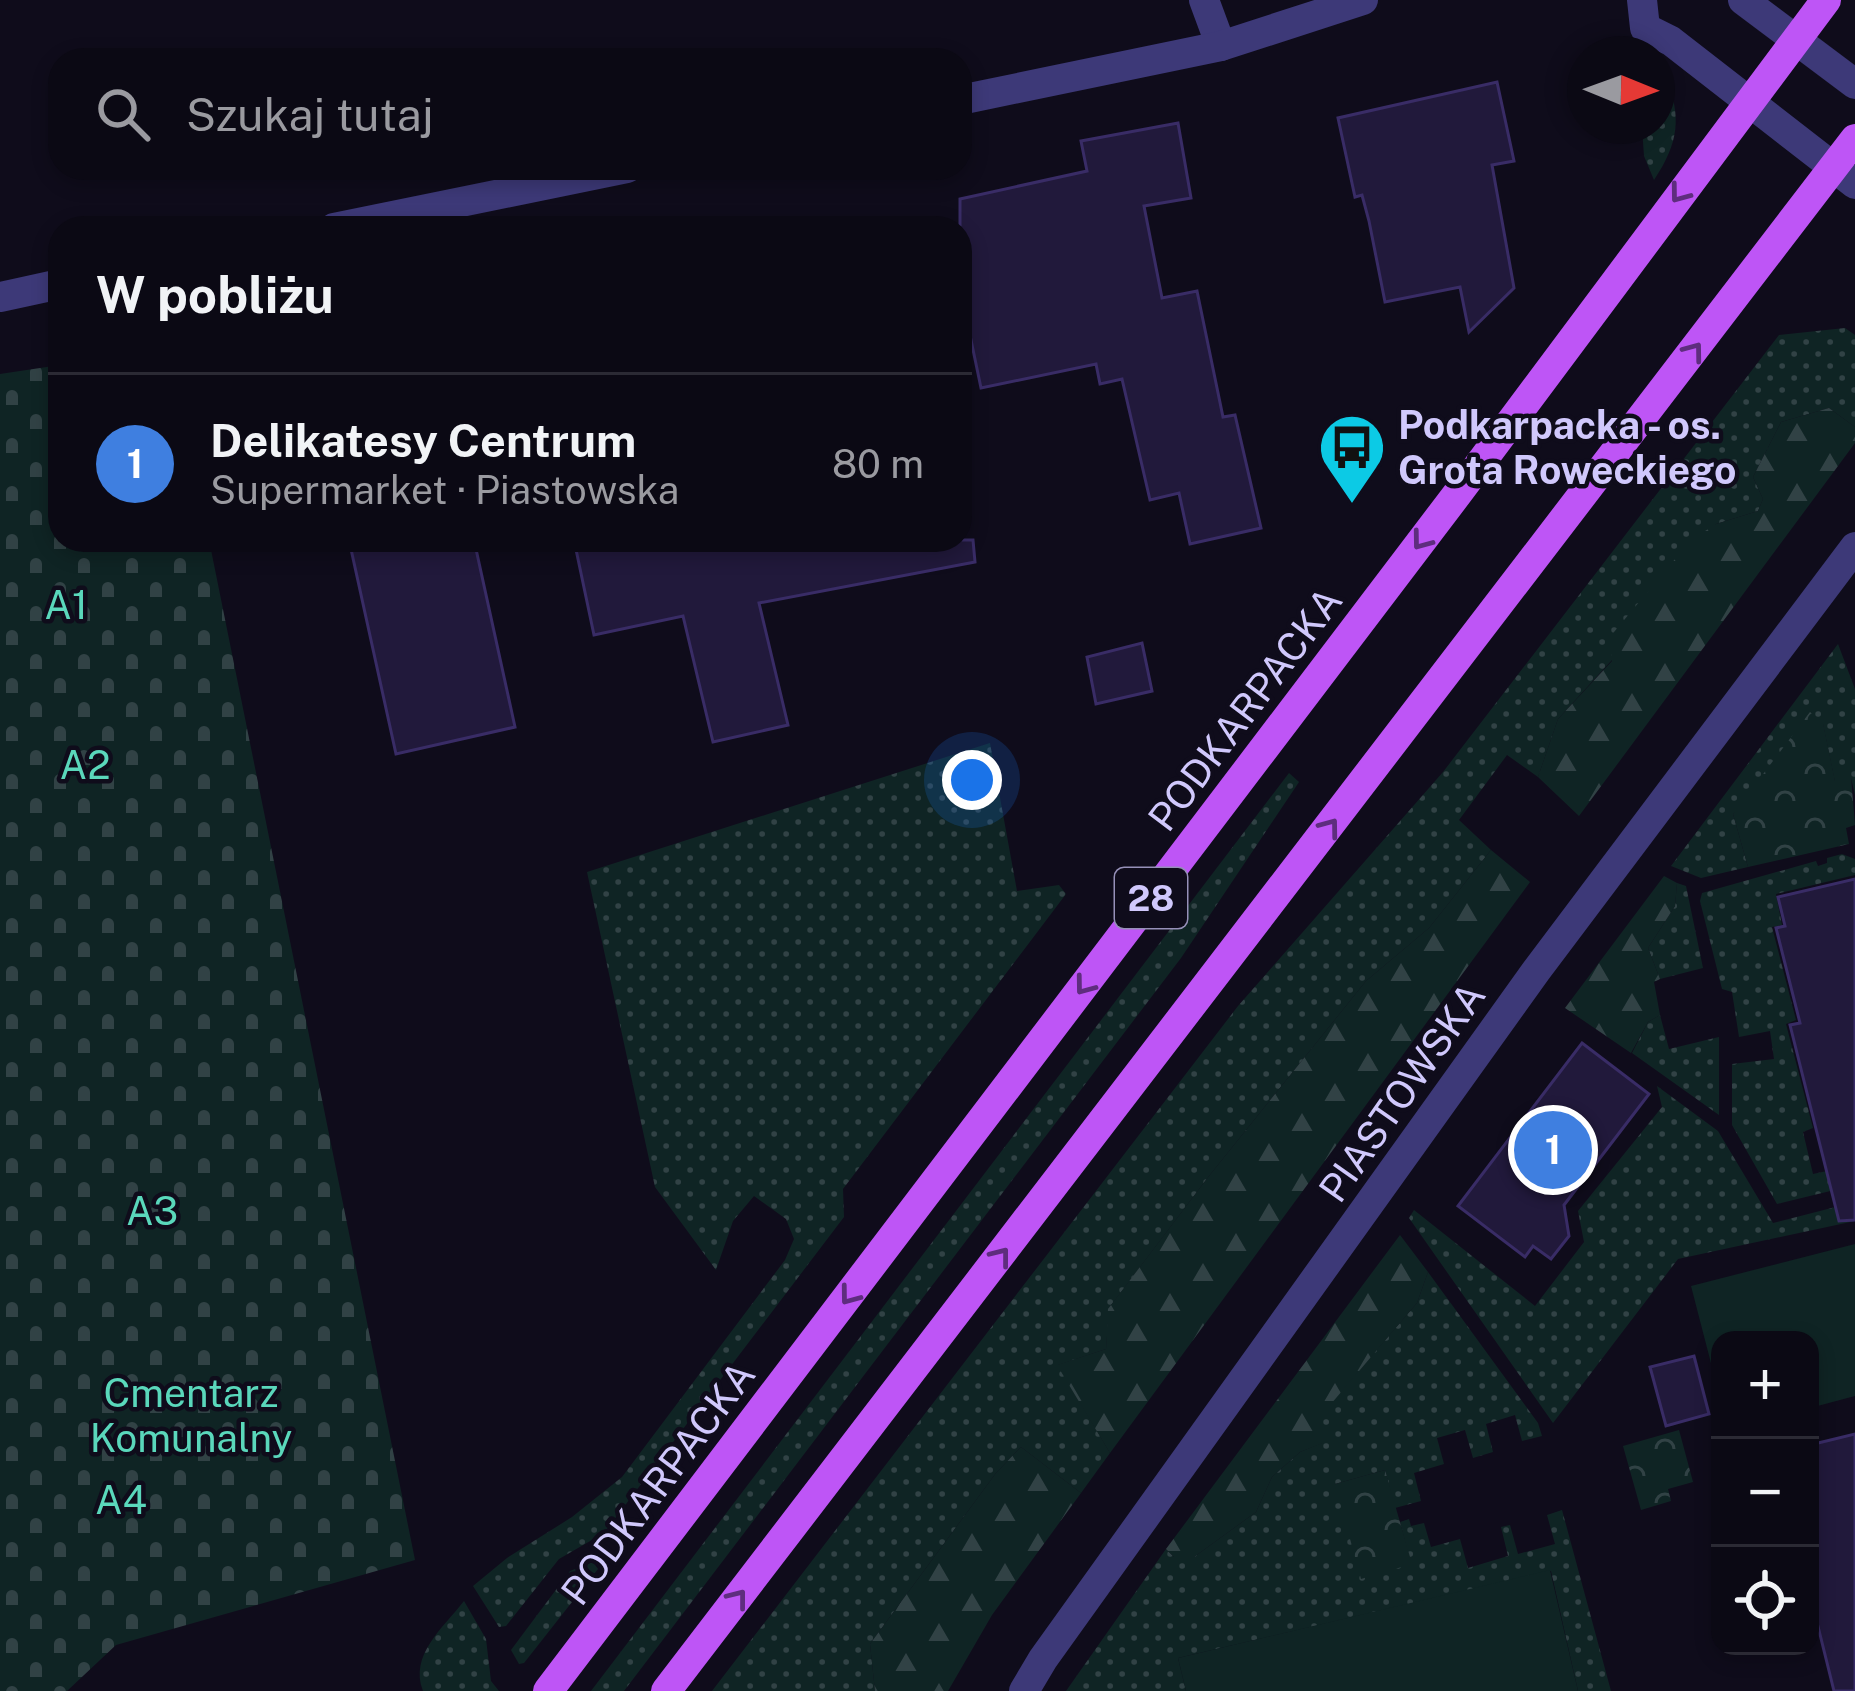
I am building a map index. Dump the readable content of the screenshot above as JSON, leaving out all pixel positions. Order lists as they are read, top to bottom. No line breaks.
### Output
{"streets":{"main road":["PODKARPACKA","28"],"street":["PIASTOWSKA"]},"parks":["A1","A2","A3","Cmentarz Komunalny","A4"],"places":{"bus stop":["Podkarpacka - os. Grota Roweckiego"]},"north":"right","page":{"search":"Szukaj tutaj","heading":"W pobliżu","list":[{"mark":"1","name":"Delikatesy Centrum","note":"Supermarket · Piastowska","value":"80 m"}],"pins":"1","map_buttons":["+","−"]}}
